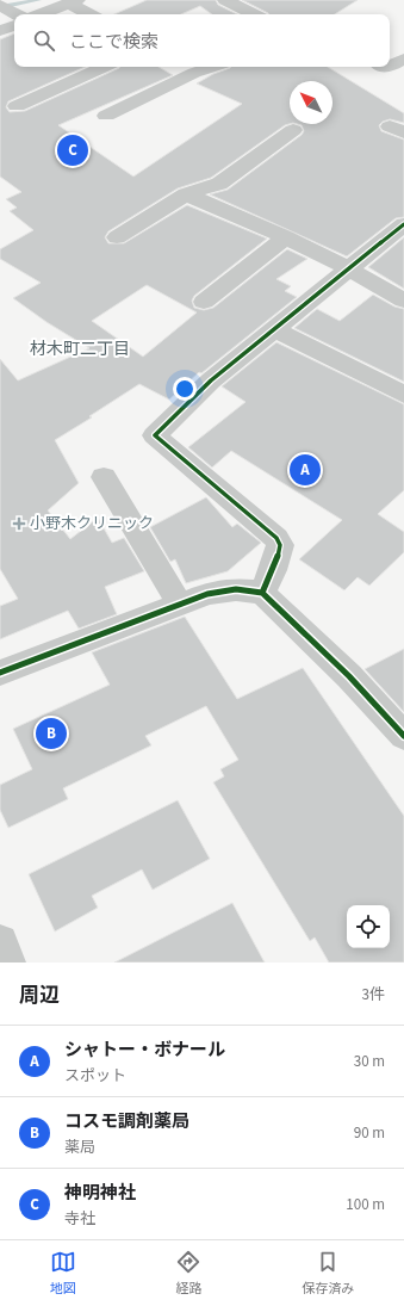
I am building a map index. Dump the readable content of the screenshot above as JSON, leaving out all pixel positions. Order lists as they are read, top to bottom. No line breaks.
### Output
{"districts":["材木町二丁目"],"places":{"health":["小野木クリニック"]},"north":"top left","page":{"search":"ここで検索","pins":["C","A","B"],"heading":["周辺","3件"],"list":[{"mark":"A","name":"シャトー・ボナール","note":"スポット","value":"30 m"},{"mark":"B","name":"コスモ調剤薬局","note":"薬局","value":"90 m"},{"mark":"C","name":"神明神社","note":"寺社","value":"100 m"}],"nav":["地図","経路","保存済み"]}}
